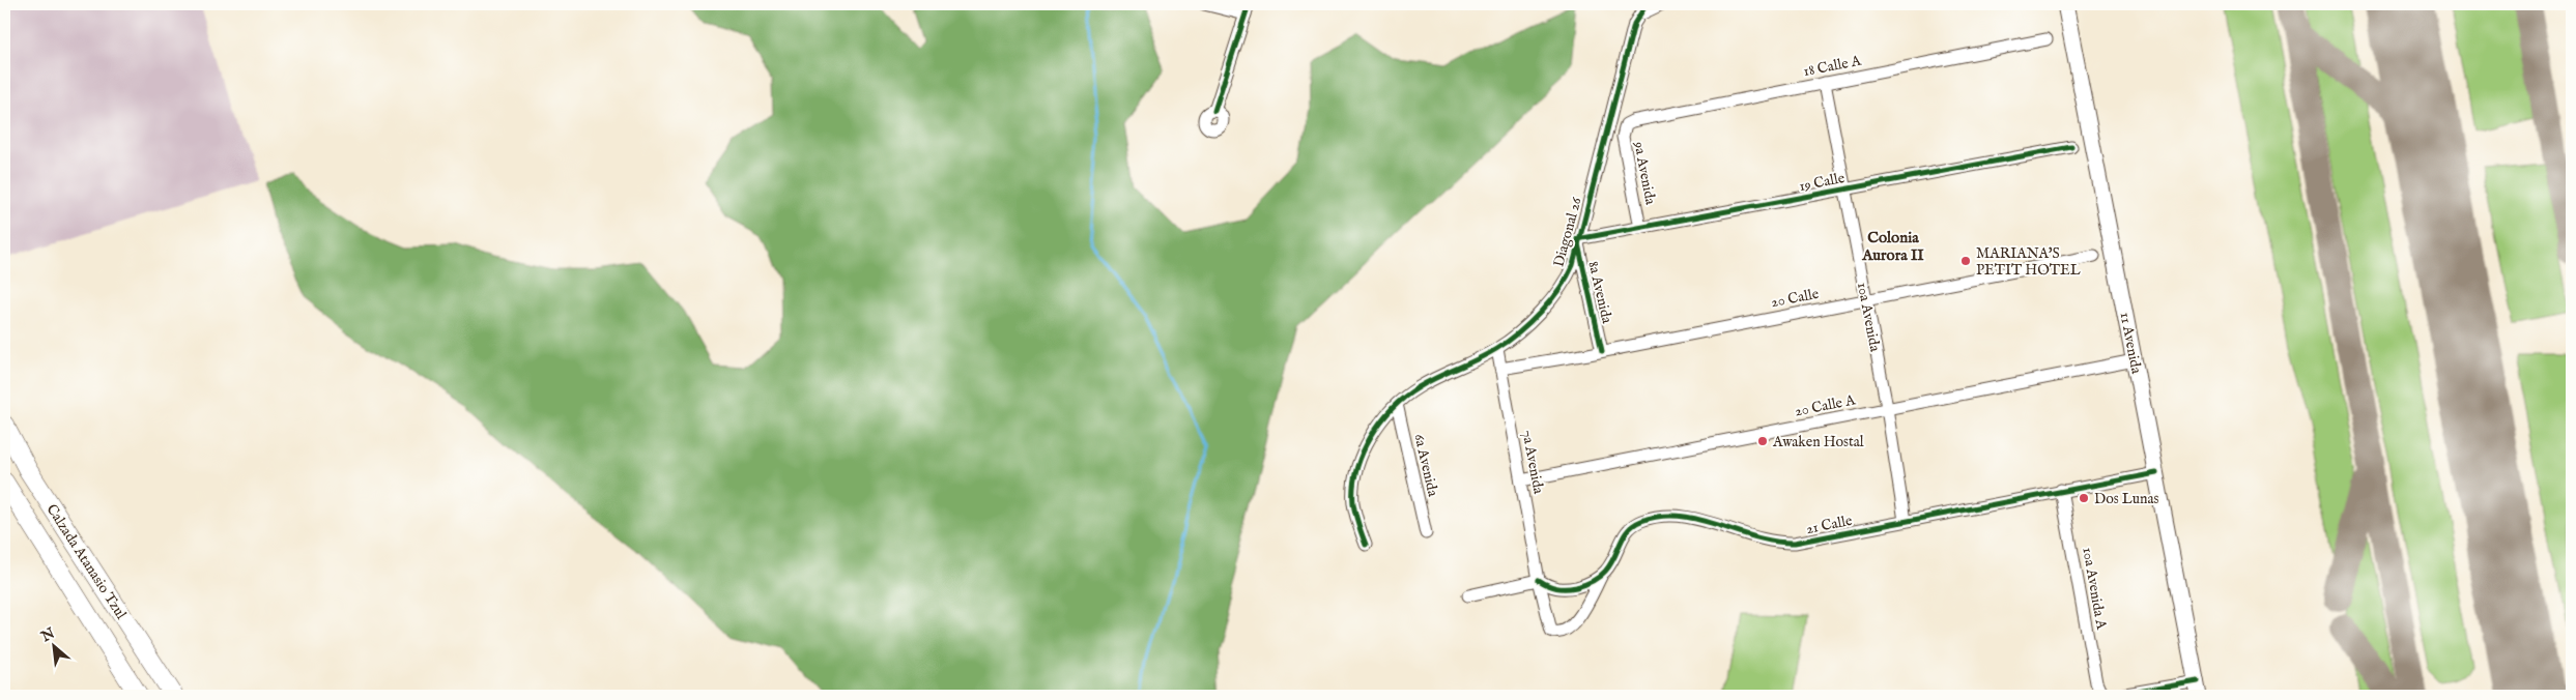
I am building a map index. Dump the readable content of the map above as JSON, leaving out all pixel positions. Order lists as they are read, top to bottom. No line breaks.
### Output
{"streets":{"main road":["11 Avenida","Calzada Atanasio Tzul"],"street":["18 Calle A","9a Avenida","19 Calle","Diagonal 26","8a Avenida","20 Calle","10a Avenida","20 Calle A","7a Avenida","6a Avenida","21 Calle","10a Avenida A"]},"crossings":[["18 Calle A","9a Avenida"],["18 Calle A","10a Avenida"],["9a Avenida","19 Calle"],["19 Calle","Diagonal 26"],["19 Calle","8a Avenida"],["19 Calle","10a Avenida"],["Diagonal 26","8a Avenida"],["Diagonal 26","7a Avenida"],["Diagonal 26","6a Avenida"],["8a Avenida","20 Calle"],["20 Calle","10a Avenida"],["20 Calle","7a Avenida"],["10a Avenida","20 Calle A"],["10a Avenida","21 Calle"],["11 Avenida","20 Calle A"],["11 Avenida","21 Calle"],["20 Calle A","7a Avenida"],["7a Avenida","21 Calle"],["21 Calle","10a Avenida A"]],"districts":["Colonia Aurora II"],"places":["MARIANA'S PETIT HOTEL","Awaken Hostal","Dos Lunas"],"north":"top left"}
